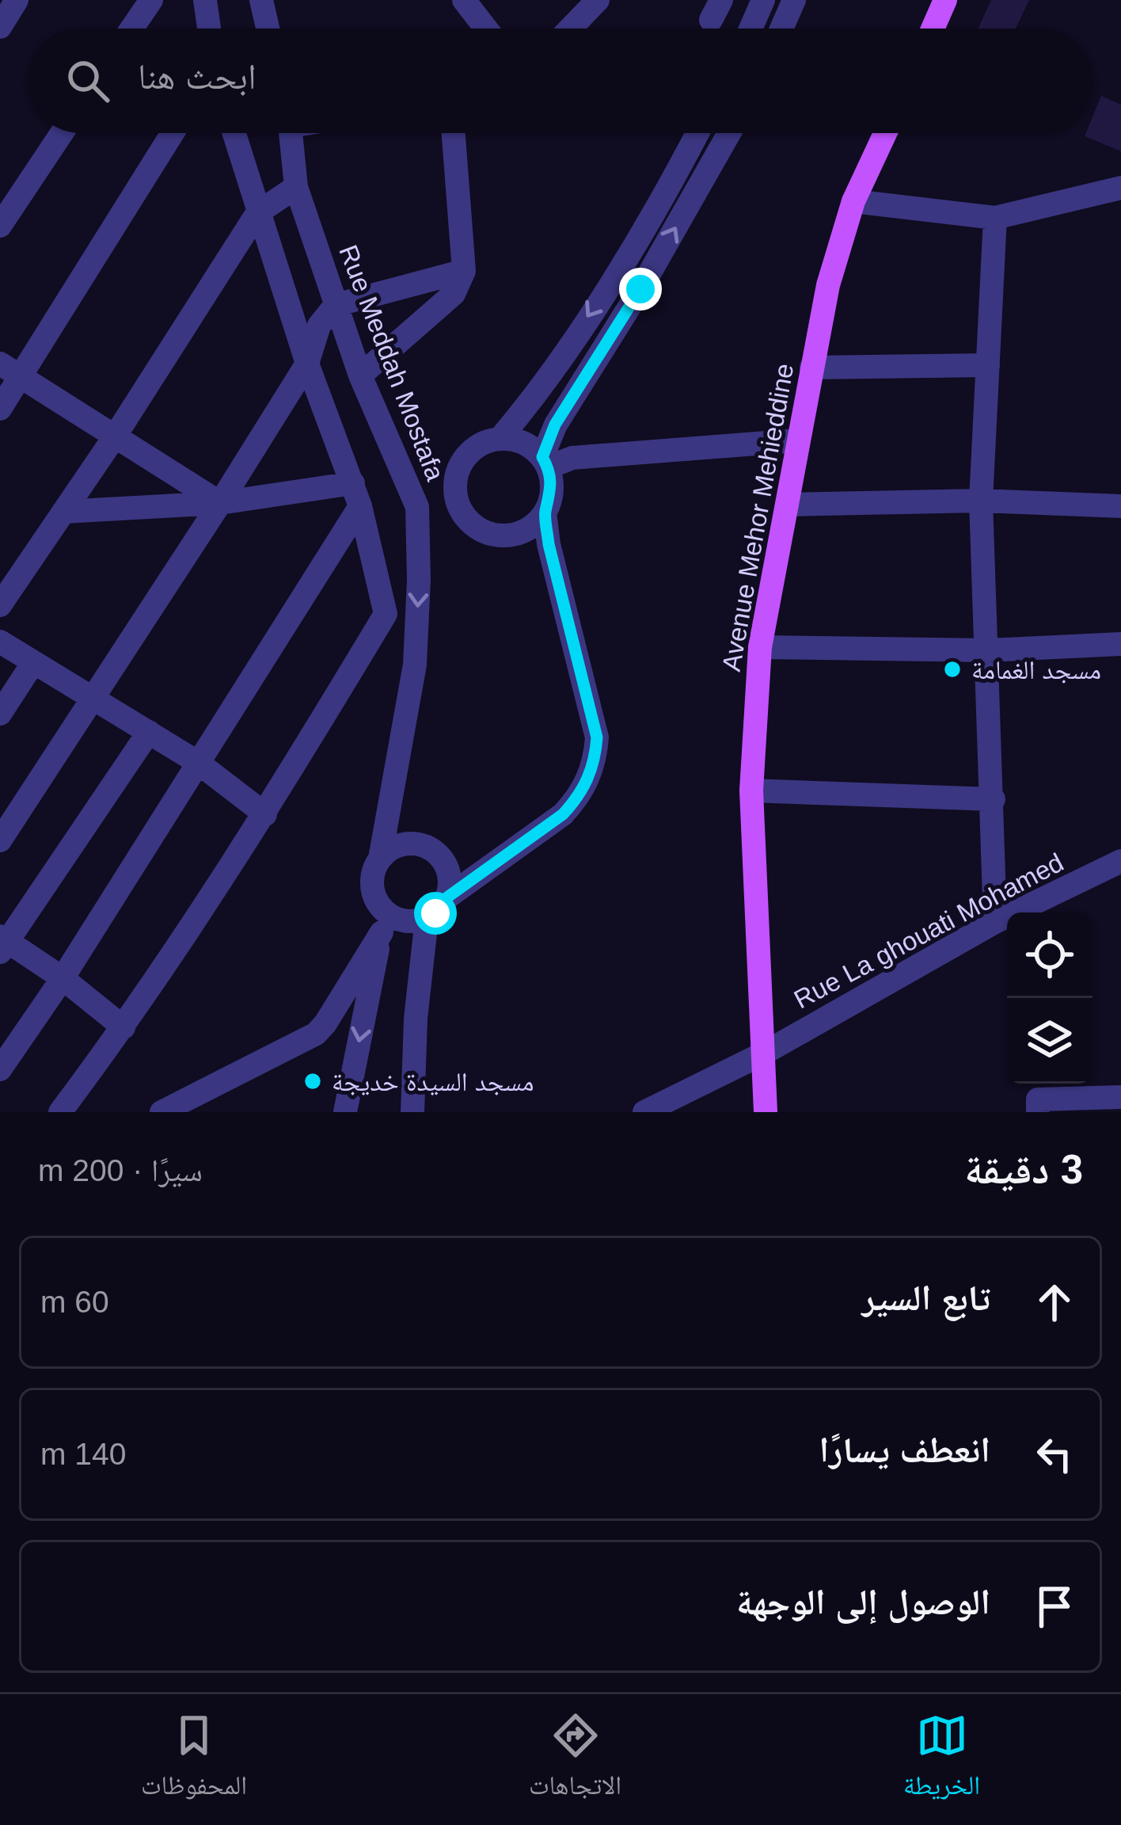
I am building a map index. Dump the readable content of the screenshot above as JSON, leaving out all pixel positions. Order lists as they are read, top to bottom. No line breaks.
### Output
{"streets":{"main road":["Avenue Mehor Mehieddine"],"street":["Rue Meddah Mostafa","Rue La ghouati Mohamed"]},"crossings":[["Avenue Mehor Mehieddine","Rue La ghouati Mohamed"]],"places":["مسجد الغمامة","مسجد السيدة خديجة"],"page":{"search":"ابحث هنا","heading":["3 دقيقة","سيرًا · 200 m"],"list":[["تابع السير","60 m"],["انعطف يسارًا","140 m"],"الوصول إلى الوجهة"],"nav":["الخريطة","الاتجاهات","المحفوظات"]}}
